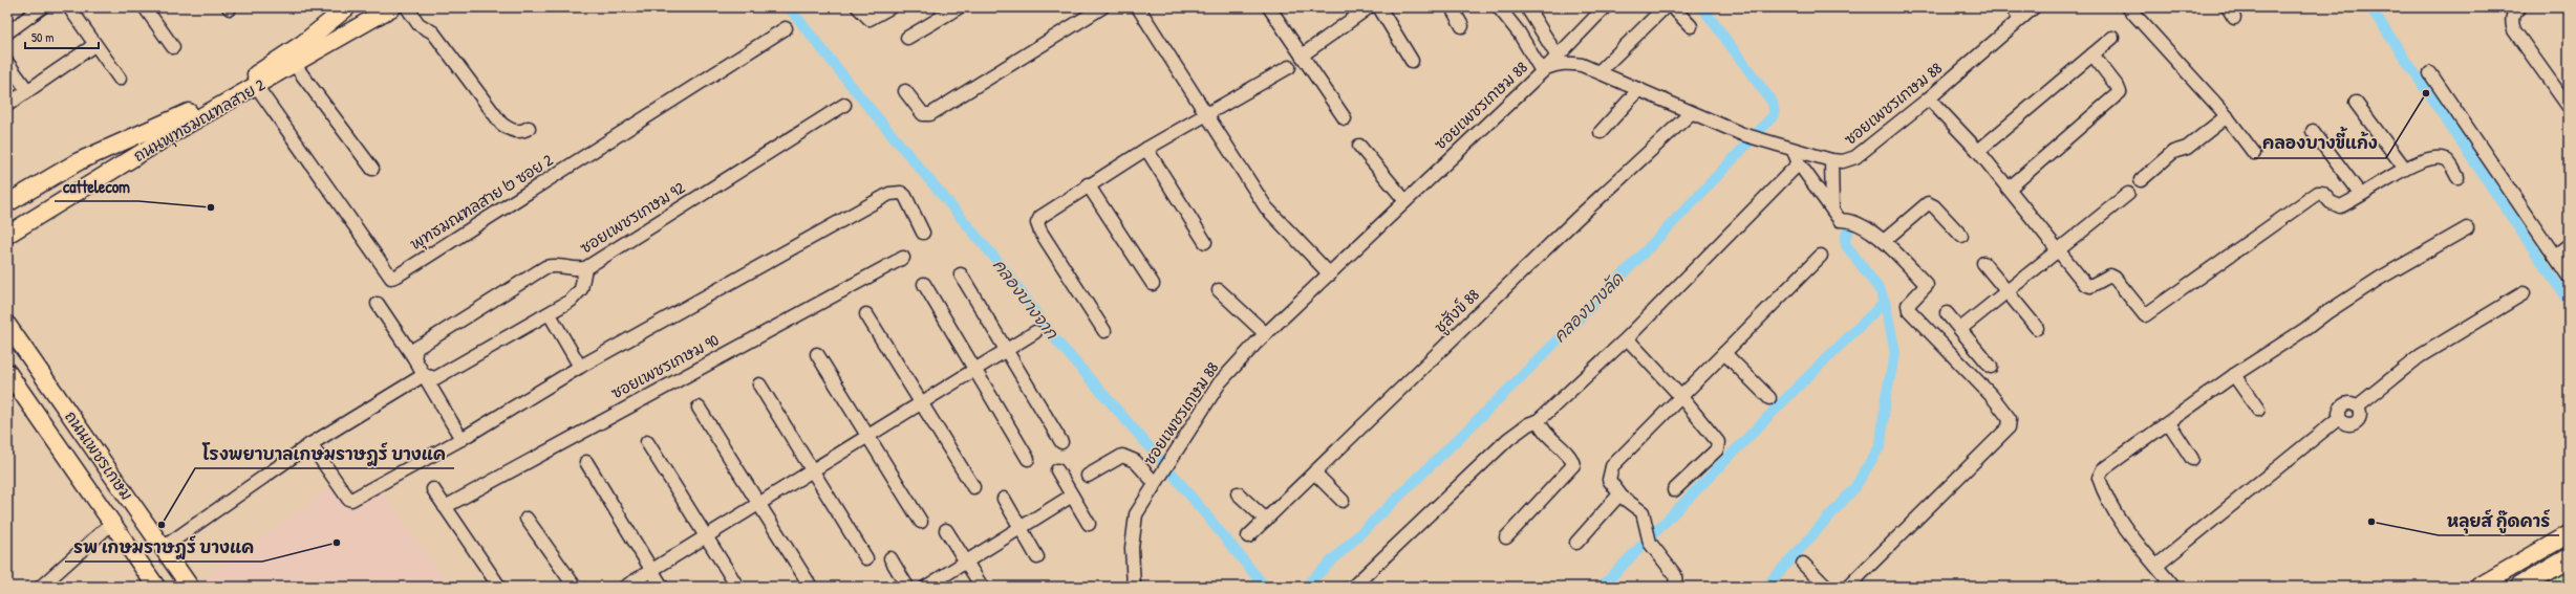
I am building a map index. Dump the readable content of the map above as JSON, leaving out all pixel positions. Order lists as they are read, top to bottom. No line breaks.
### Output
{"streets":{"main road":["ถนนพุทธมณฑลสาย 2","ถนนเพชรเกษม"],"street":["ซอยเพชรเกษม 88","พุทธมณฑลสาย ๒ ซอย 2","ซอยเพชรเกษม 92","ชูสังข์ 88","ซอยเพชรเกษม 90"]},"crossings":[["ซอยเพชรเกษม 88","ชูสังข์ 88"],["ถนนพุทธมณฑลสาย 2","พุทธมณฑลสาย ๒ ซอย 2"]],"water":["คลองบางจาก","คลองบางลัด"],"places":["คลองบางขี้แก้ง","cattelecom","หลุยส์ กู๊ดคาร์","โรงพยาบาลเกษมราษฎร์ บางแค","รพ เกษมราษฎร์ บางแค"],"scale_bar":"50 m"}
